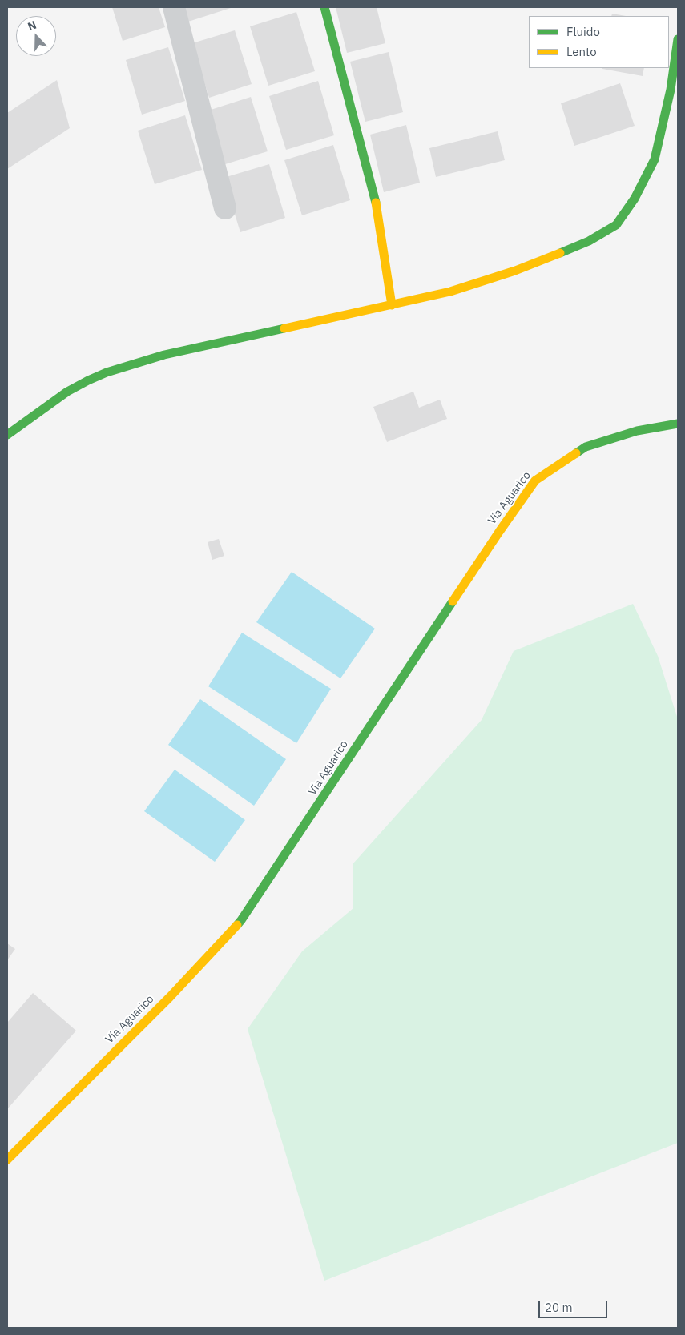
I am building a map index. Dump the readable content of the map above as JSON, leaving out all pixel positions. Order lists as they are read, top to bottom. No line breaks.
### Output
{"streets":{"street":["Vía Aguarico"]},"legend":["Fluido","Lento"],"scale_bar":"20 m","north":"top"}
